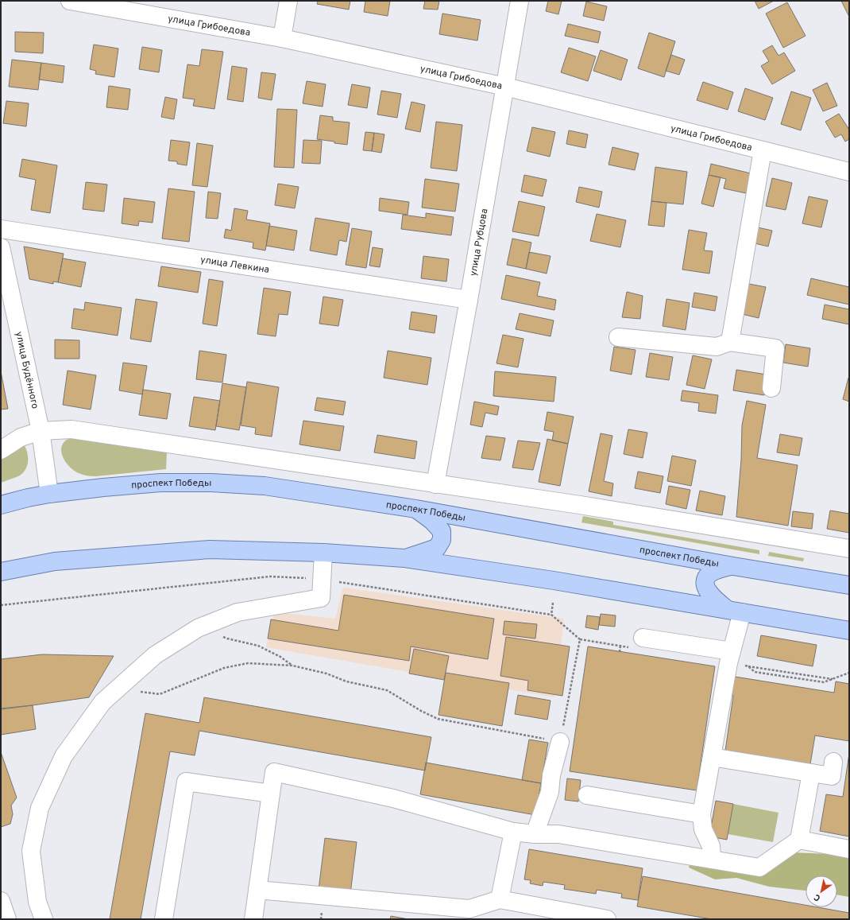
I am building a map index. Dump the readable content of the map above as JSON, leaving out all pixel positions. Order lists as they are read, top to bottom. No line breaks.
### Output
{"streets":{"main road":["проспект Победы"],"street":["улица Грибоедова","улица Рубцова","улица Левкина","улица Будённого"]},"crossings":[["улица Грибоедова","улица Рубцова"],["улица Рубцова","улица Левкина"],["улица Будённого","проспект Победы"]],"north":"bottom left"}
